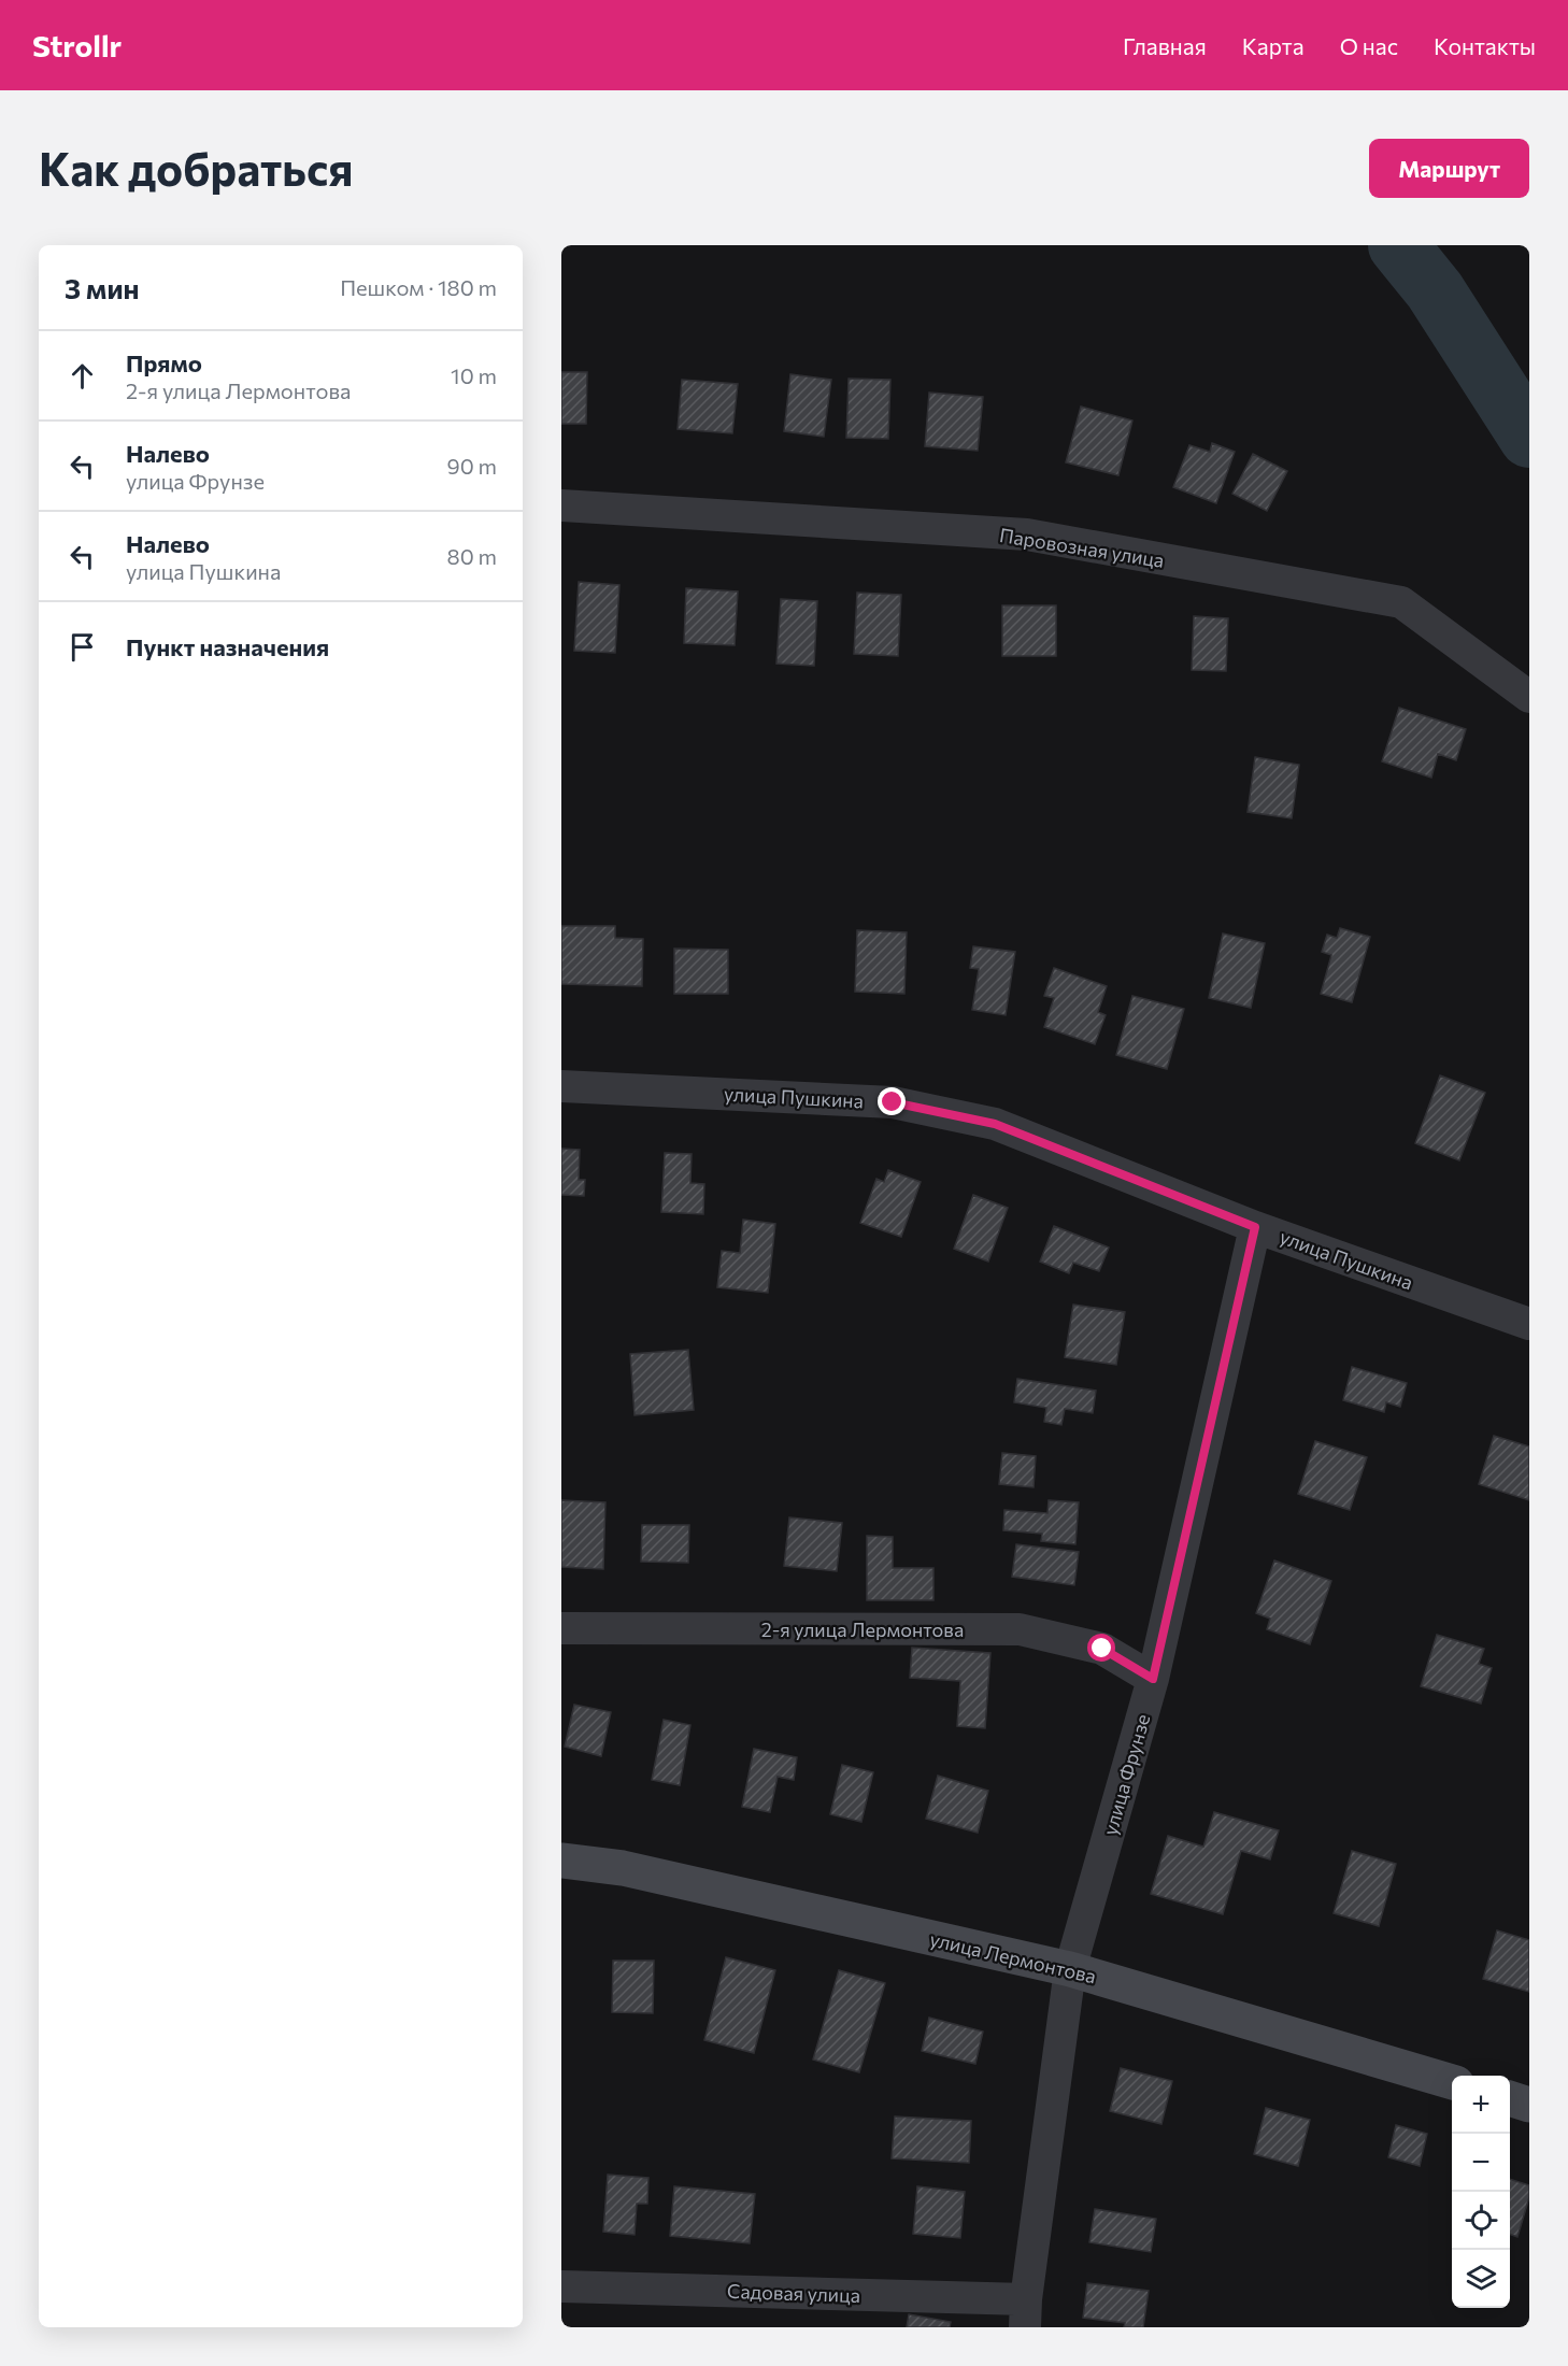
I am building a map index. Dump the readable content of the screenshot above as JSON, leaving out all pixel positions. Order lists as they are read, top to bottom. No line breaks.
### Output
{"streets":{"street":["Паровозная улица","улица Пушкина","2-я улица Лермонтова","улица Фрунзе","улица Лермонтова","Садовая улица"]},"crossings":[["улица Пушкина","улица Фрунзе"],["2-я улица Лермонтова","улица Фрунзе"],["улица Фрунзе","улица Лермонтова"],["улица Фрунзе","Садовая улица"]],"page":{"header":"Strollr","nav":["Главная","Карта","О нас","Контакты"],"buttons":"Маршрут","title":"Как добраться","heading":["3 мин","Пешком · 180 m"],"list":[["Прямо","2-я улица Лермонтова","10 m"],["Налево","улица Фрунзе","90 m"],["Налево","улица Пушкина","80 m"],"Пункт назначения"],"map_buttons":["+","−"]}}
